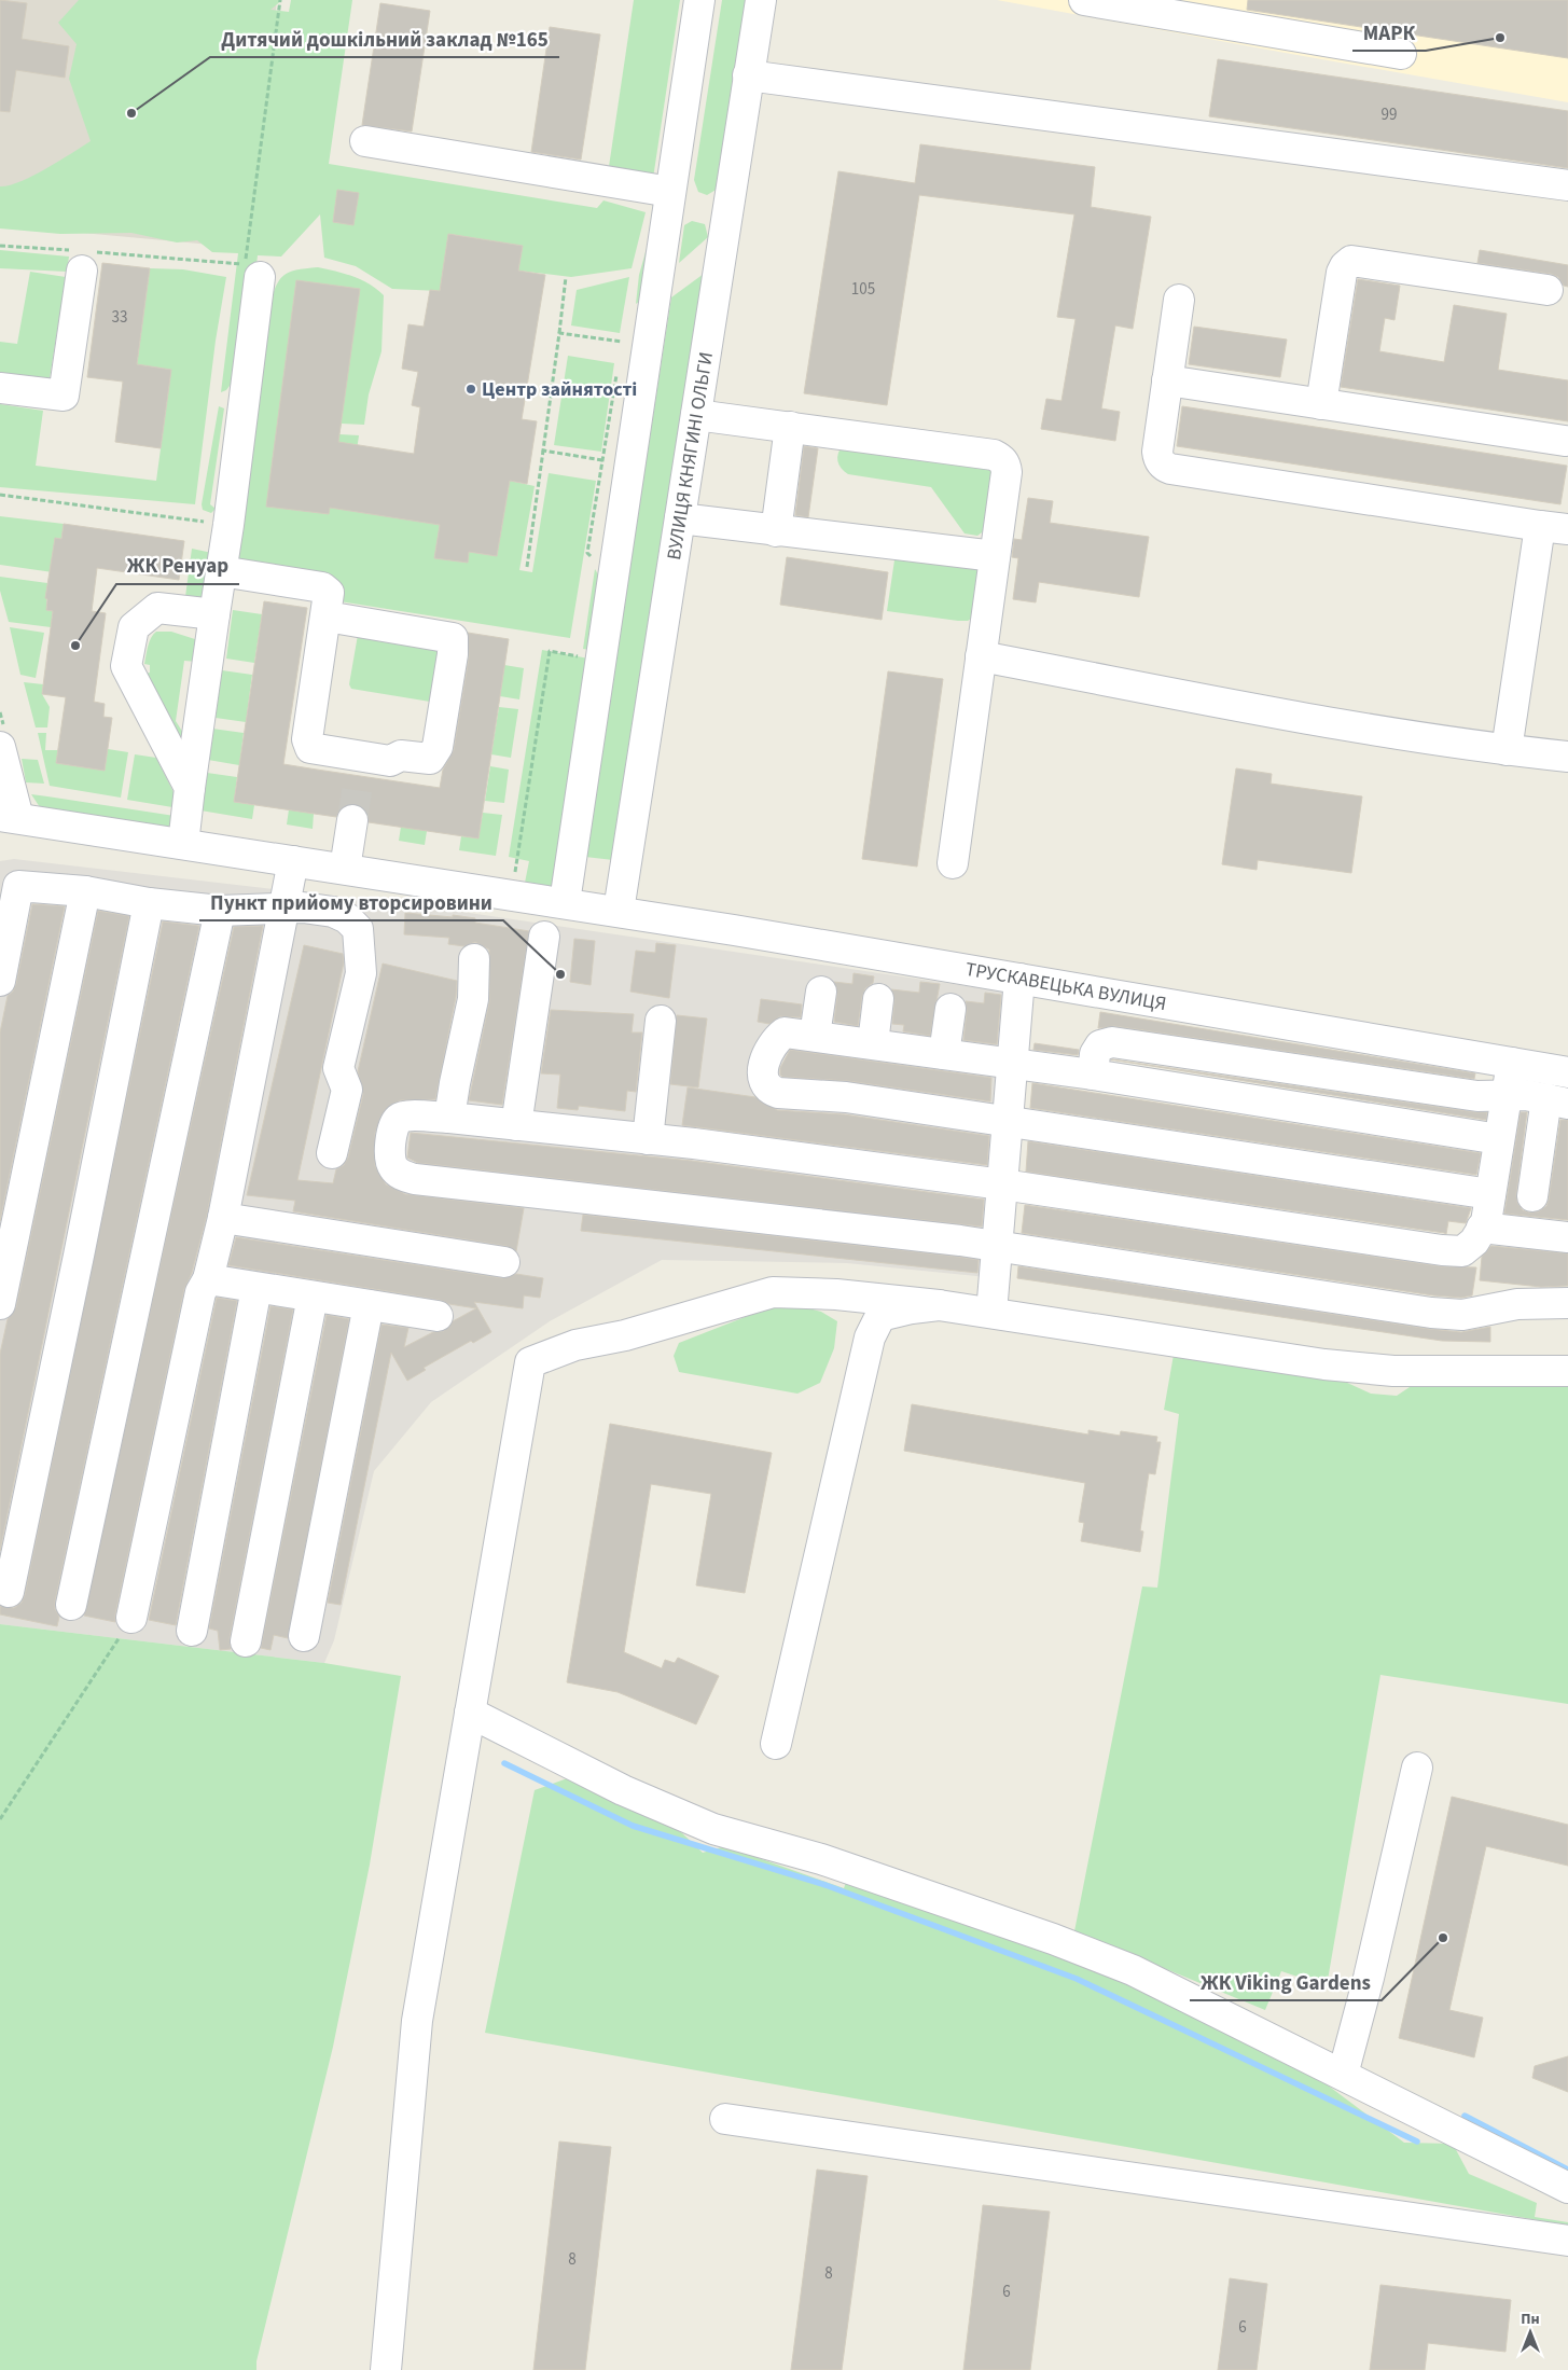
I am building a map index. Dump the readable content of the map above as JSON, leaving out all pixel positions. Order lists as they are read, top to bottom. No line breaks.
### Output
{"streets":{"street":["ВУЛИЦЯ КНЯГИНІ ОЛЬГИ","ТРУСКАВЕЦЬКА ВУЛИЦЯ"]},"crossings":[["ВУЛИЦЯ КНЯГИНІ ОЛЬГИ","ТРУСКАВЕЦЬКА ВУЛИЦЯ"]],"places":["МАРК","Дитячий дошкільний заклад №165","Центр зайнятості","ЖК Ренуар","Пункт прийому вторсировини","ЖК Viking Gardens"],"house_numbers":["99","105","33","8","8","6","6"],"north":"top"}
